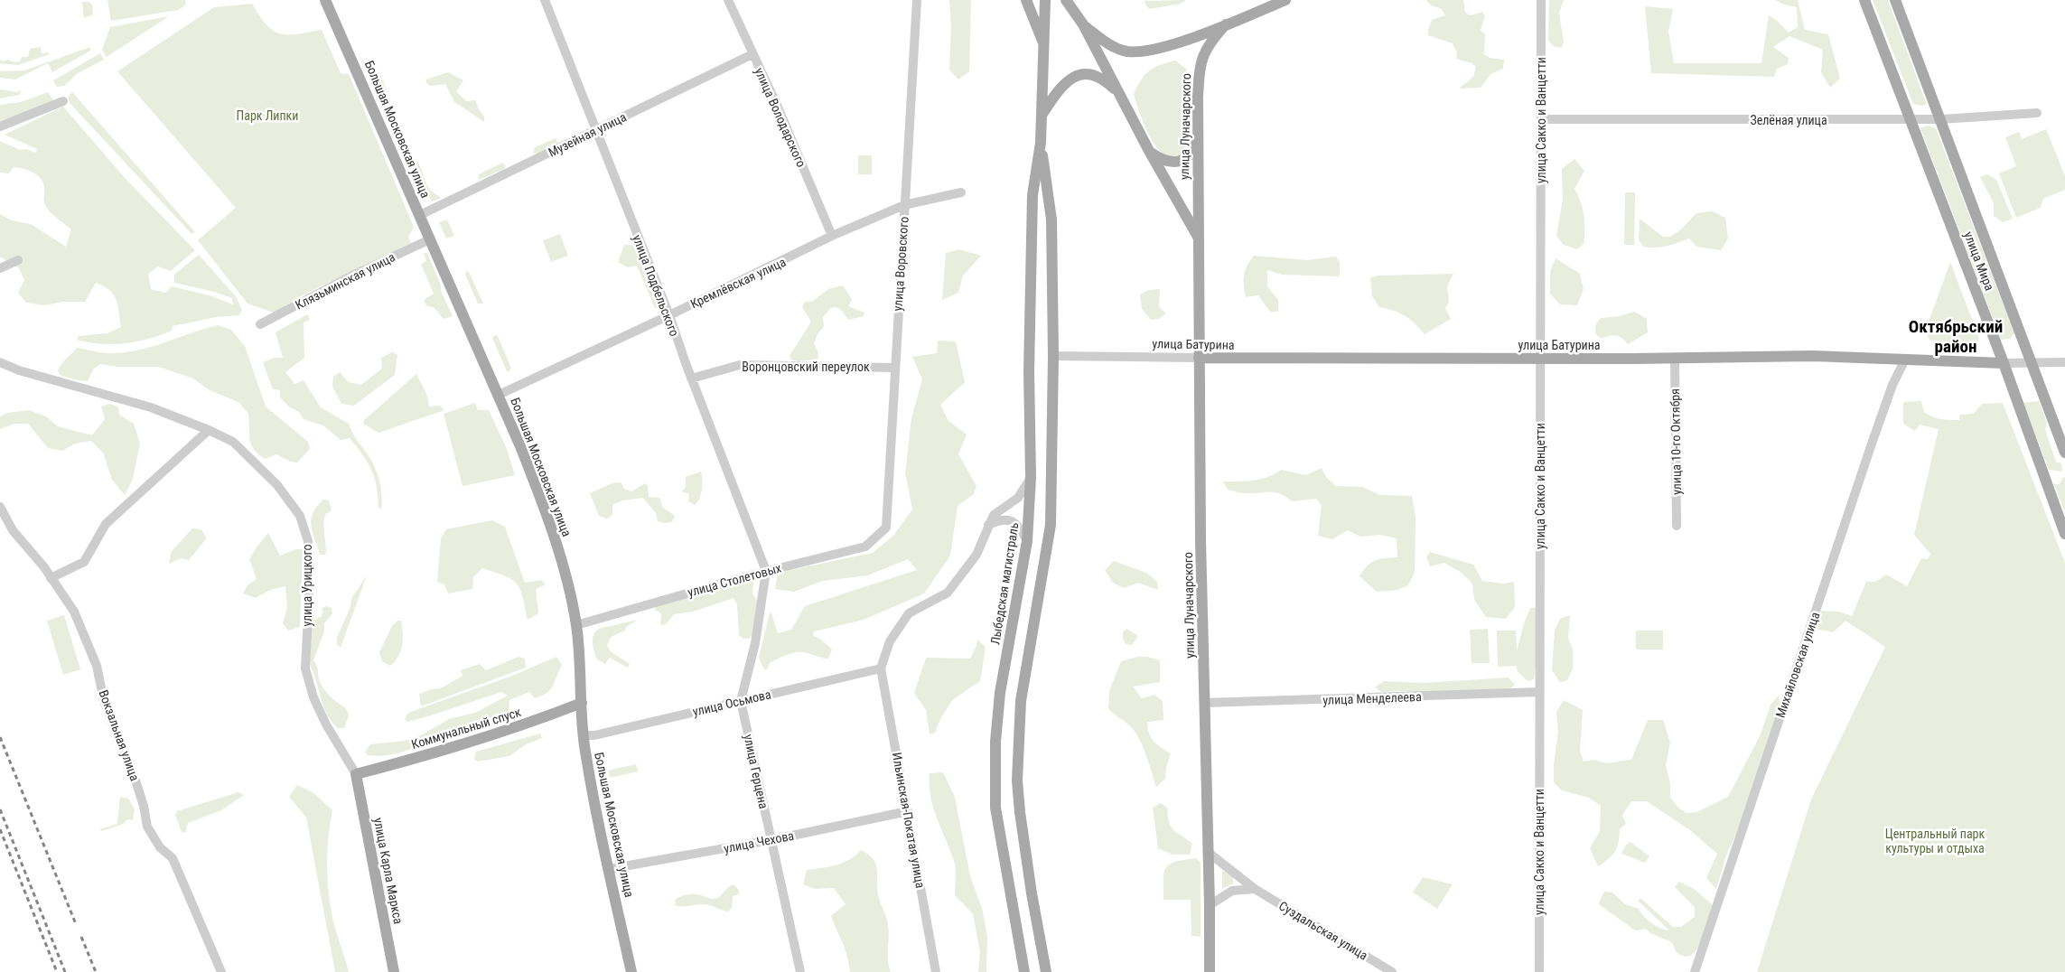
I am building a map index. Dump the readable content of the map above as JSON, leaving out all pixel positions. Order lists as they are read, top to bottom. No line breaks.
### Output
{"streets":{"main road":["улица Луначарского","Большая Московская улица","улица Мира","улица Батурина","Лыбедская магистраль","Коммунальный спуск","улица Карла Маркса"],"street":["улица Володарского","улица Сакко и Ванцетти","Зелёная улица","Музейная улица","улица Воровского","Клязьминская улица","Кремлёвская улица","улица Подбельского","Воронцовский переулок","улица 10-го Октября","улица Столетовых","улица Урицкого","Михайловская улица","улица Менделеева","улица Осьмова","Вокзальная улица","улица Герцена","Ильинская-Покатая улица","улица Чехова","Суздальская улица"]},"crossings":[["улица Володарского","Музейная улица"],["улица Володарского","Кремлёвская улица"],["улица Сакко и Ванцетти","Зелёная улица"],["улица Сакко и Ванцетти","улица Батурина"],["улица Сакко и Ванцетти","улица Менделеева"],["Зелёная улица","улица Мира"],["улица Луначарского","улица Батурина"],["улица Луначарского","улица Менделеева"],["улица Луначарского","Суздальская улица"],["Большая Московская улица","Музейная улица"],["Большая Московская улица","Клязьминская улица"],["Большая Московская улица","Кремлёвская улица"],["Большая Московская улица","улица Столетовых"],["Большая Московская улица","улица Осьмова"],["Большая Московская улица","Коммунальный спуск"],["Большая Московская улица","улица Чехова"],["Музейная улица","улица Подбельского"],["улица Мира","улица Батурина"],["улица Воровского","Кремлёвская улица"],["улица Воровского","Воронцовский переулок"],["улица Воровского","улица Столетовых"],["Кремлёвская улица","улица Подбельского"],["улица Подбельского","Воронцовский переулок"],["улица Подбельского","улица Столетовых"],["улица Подбельского","улица Герцена"],["улица Батурина","улица 10-го Октября"],["улица Батурина","Лыбедская магистраль"],["улица Батурина","Михайловская улица"],["улица Столетовых","улица Герцена"],["улица Урицкого","Коммунальный спуск"],["улица Урицкого","улица Карла Маркса"],["улица Осьмова","улица Герцена"],["улица Осьмова","Ильинская-Покатая улица"],["Коммунальный спуск","улица Карла Маркса"],["улица Герцена","улица Чехова"],["Ильинская-Покатая улица","улица Чехова"]],"districts":["Октябрьский район"],"parks":["Парк Липки","Центральный парк культуры и отдыха"]}
